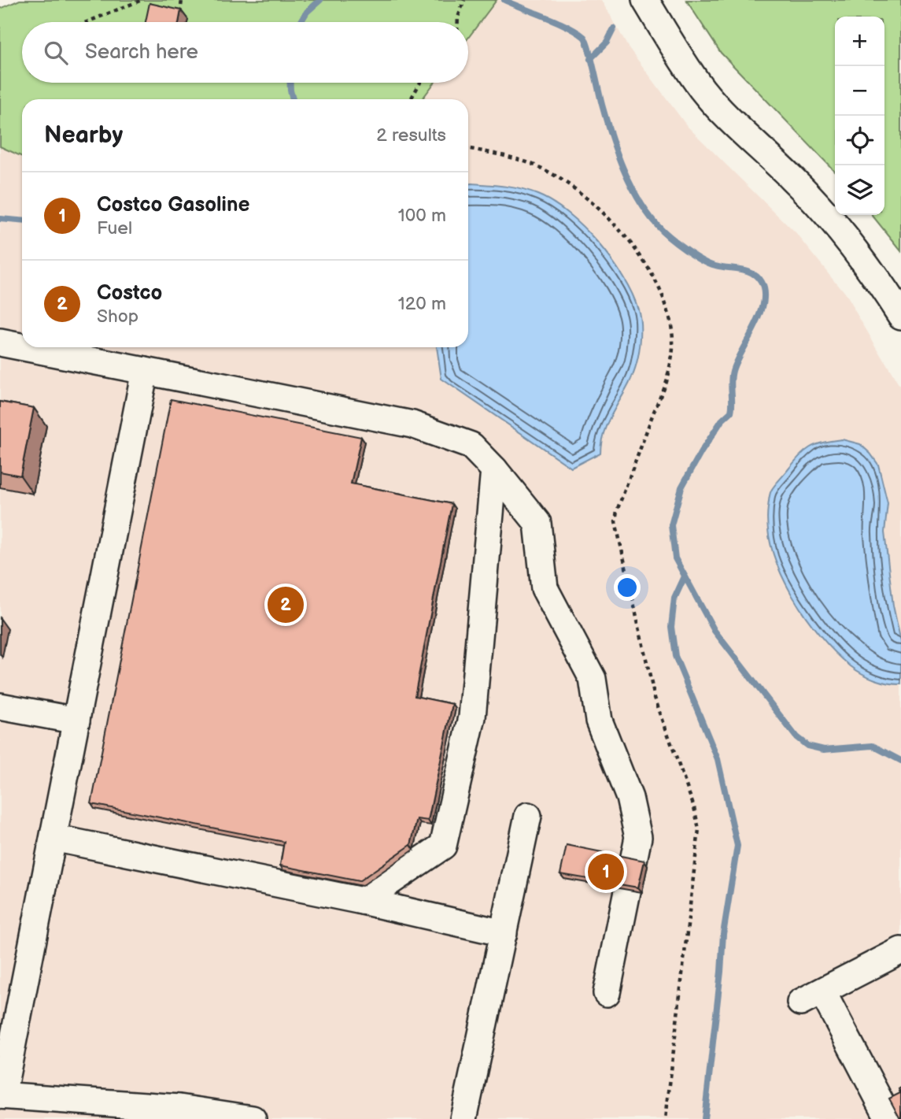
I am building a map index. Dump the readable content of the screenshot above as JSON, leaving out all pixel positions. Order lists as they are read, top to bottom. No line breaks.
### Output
{"page":{"map_buttons":["+","−"],"search":"Search here","heading":["Nearby","2 results"],"list":[{"mark":"1","name":"Costco Gasoline","note":"Fuel","value":"100 m"},{"mark":"2","name":"Costco","note":"Shop","value":"120 m"}],"pins":["2","1"]}}
